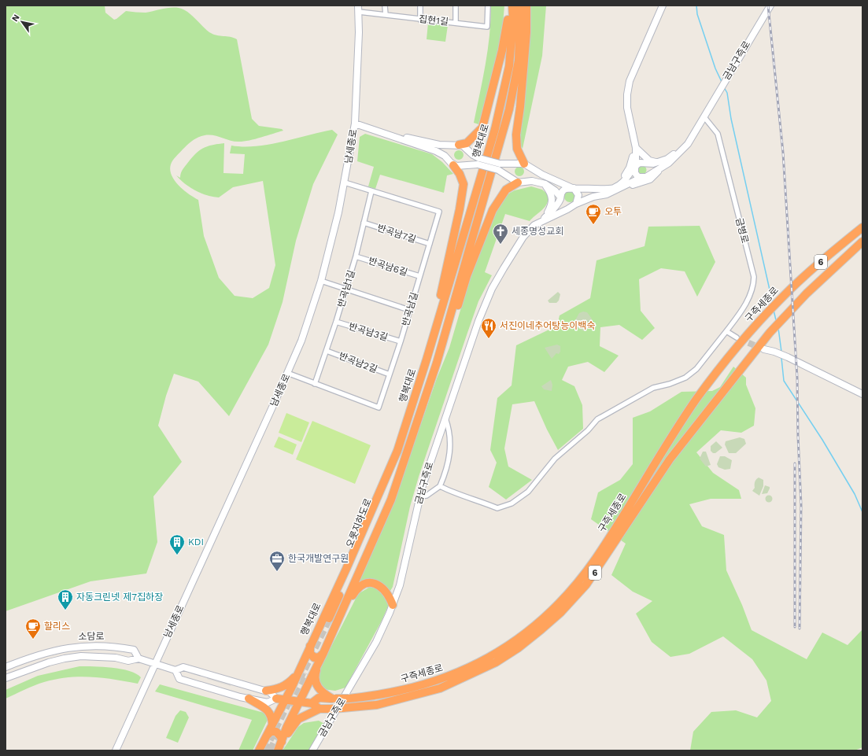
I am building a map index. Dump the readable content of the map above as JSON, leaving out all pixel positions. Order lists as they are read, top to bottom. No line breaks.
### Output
{"streets":{"highway":["행복대로","6","구즉세종로","오롯지하도로","소담로"],"street":["집현1길","금남구즉로","남세종로","금병로","반곡남7길","반곡남6길","반곡남1길","반곡남길","반곡남3길","반곡남2길"]},"crossings":[["집현1길","남세종로"],["금남구즉로","금병로"],["행복대로","구즉세종로"],["행복대로","오롯지하도로"],["행복대로","소담로"],["남세종로","반곡남길"],["남세종로","소담로"],["반곡남7길","반곡남1길"],["반곡남7길","반곡남길"],["반곡남6길","반곡남1길"],["반곡남6길","반곡남길"],["반곡남1길","반곡남길"],["반곡남1길","반곡남3길"],["반곡남1길","반곡남2길"],["구즉세종로","소담로"],["반곡남길","반곡남3길"],["반곡남길","반곡남2길"]],"places":{"cafe":["오투","할리스"],"church":["세종명성교회"],"restaurant":["서진이네추어탕능이백숙"],"building":["KDI","자동크린넷 제7집하장"],"office":["한국개발연구원"]},"north":"top left"}
